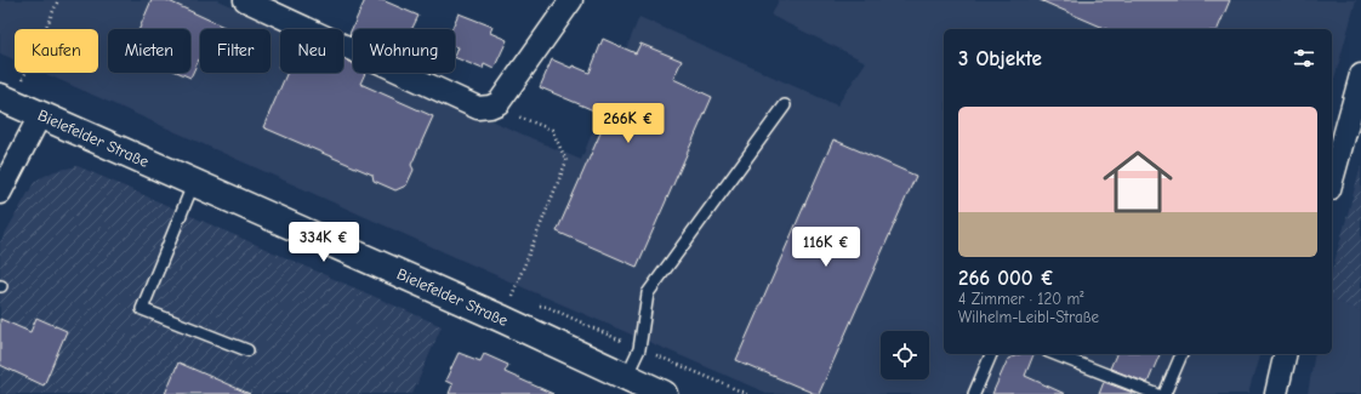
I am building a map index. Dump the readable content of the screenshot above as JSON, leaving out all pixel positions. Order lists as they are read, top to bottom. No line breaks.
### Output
{"streets":{"main road":["Bielefelder Straße"]},"page":{"chip":["Kaufen","Mieten","Filter","Neu","Wohnung"],"heading":"3 Objekte","list":[{"name":"266 000 €","note":"4 Zimmer · 120 m² · Wilhelm-Leibl-Straße"}],"price":["266K €","334K €","116K €"]}}
